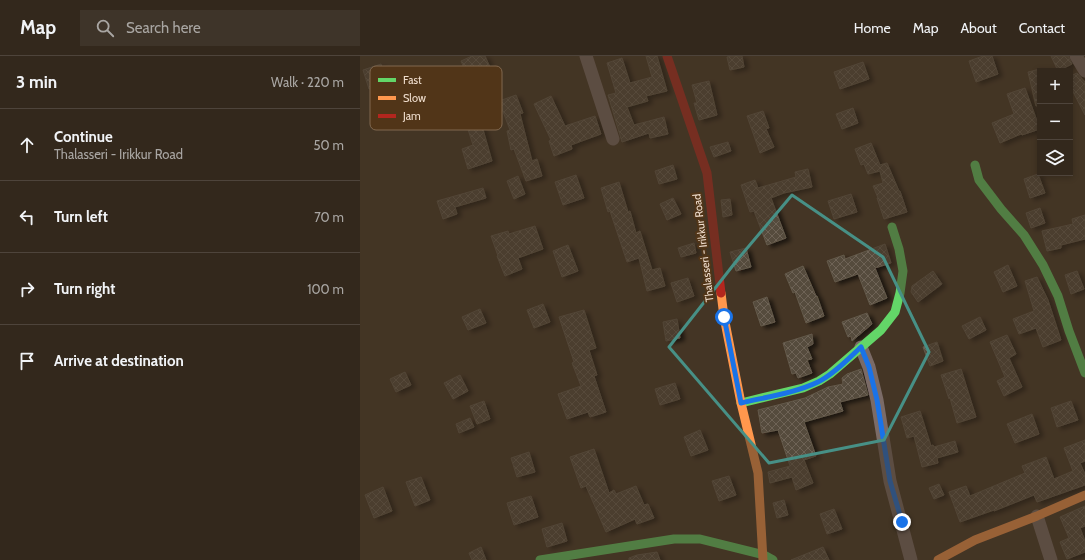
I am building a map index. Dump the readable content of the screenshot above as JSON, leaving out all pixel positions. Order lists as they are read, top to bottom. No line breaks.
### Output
{"streets":{"street":["Thalasseri - Irikkur Road"]},"legend":["Fast","Slow","Jam"],"page":{"header":"Map","search":"Search here","nav":["Home","Map","About","Contact"],"heading":["3 min","Walk · 220 m"],"map_buttons":["+","−"],"list":[["Continue","Thalasseri - Irikkur Road","50 m"],["Turn left","70 m"],["Turn right","100 m"],"Arrive at destination"]}}
